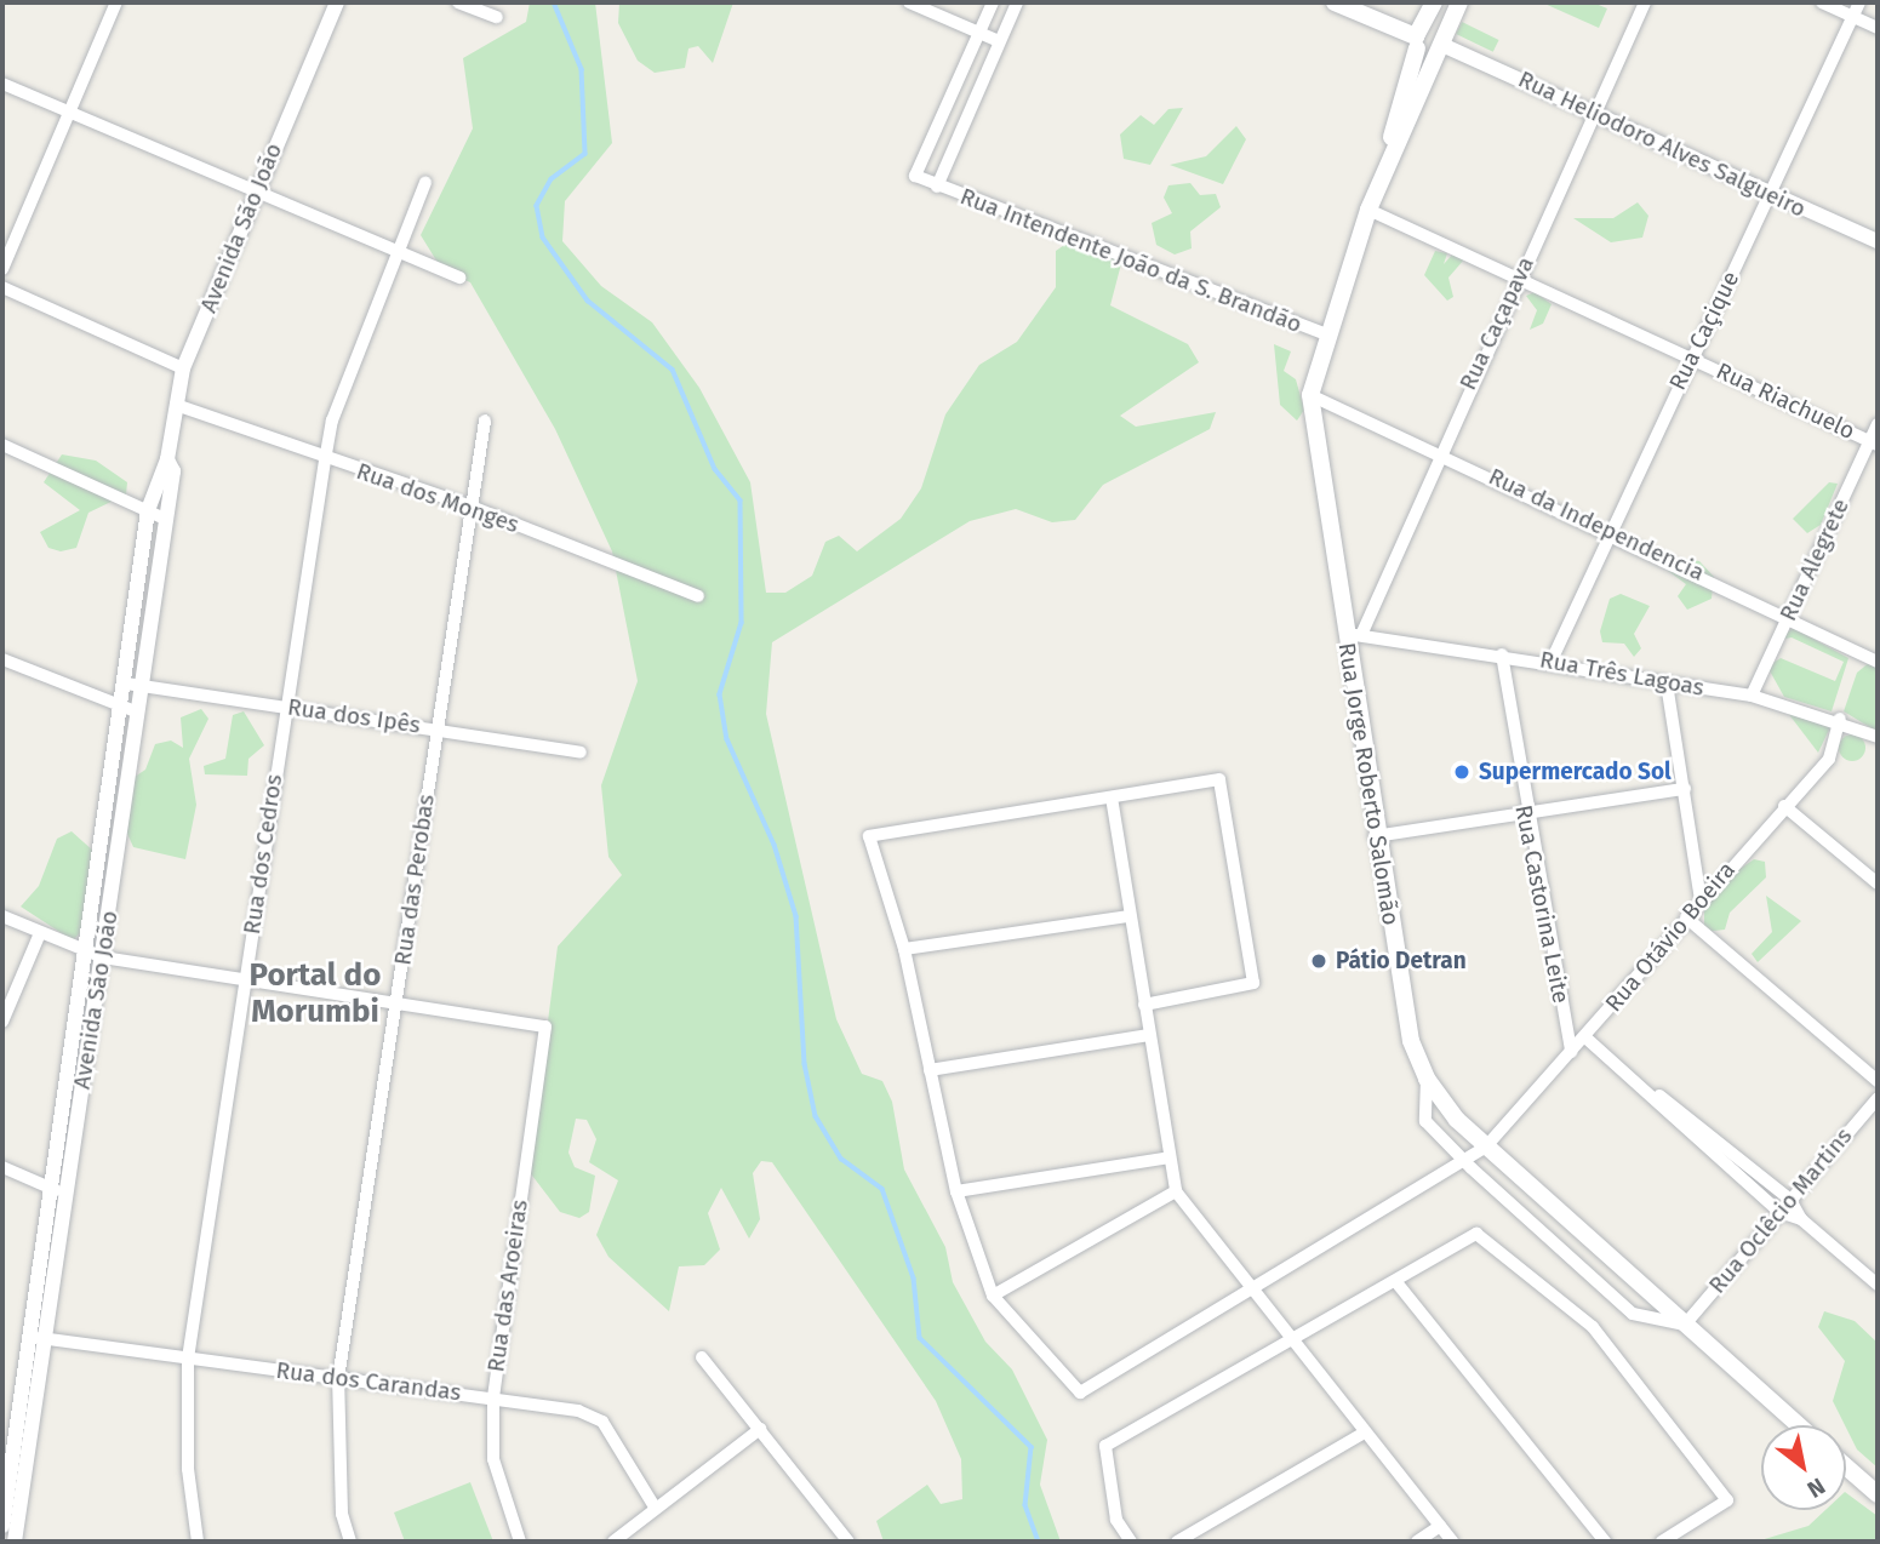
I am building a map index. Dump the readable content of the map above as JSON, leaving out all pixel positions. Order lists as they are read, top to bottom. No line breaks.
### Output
{"streets":{"main road":["Rua Jorge Roberto Salomão"],"street":["Rua Heliodoro Alves Salgueiro","Avenida São João","Rua Intendente João da S. Brandão","Rua Caçapava","Rua Caçique","Rua Riachuelo","Rua dos Monges","Rua da Independencia","Rua Alegrete","Rua Três Lagoas","Rua dos Ipês","Rua dos Cedros","Rua das Perobas","Rua Castorina Leite","Rua Otávio Boeira","Rua Oclêcio Martins","Rua das Aroeiras","Rua dos Carandas"]},"crossings":[["Rua Heliodoro Alves Salgueiro","Rua Caçapava"],["Rua Heliodoro Alves Salgueiro","Rua Caçique"],["Rua Heliodoro Alves Salgueiro","Rua Jorge Roberto Salomão"],["Avenida São João","Rua dos Monges"],["Avenida São João","Rua dos Ipês"],["Avenida São João","Rua dos Carandas"],["Rua Intendente João da S. Brandão","Rua Jorge Roberto Salomão"],["Rua Caçapava","Rua Riachuelo"],["Rua Caçapava","Rua da Independencia"],["Rua Caçapava","Rua Três Lagoas"],["Rua Caçapava","Rua Jorge Roberto Salomão"],["Rua Caçique","Rua Riachuelo"],["Rua Caçique","Rua da Independencia"],["Rua Caçique","Rua Três Lagoas"],["Rua Riachuelo","Rua Alegrete"],["Rua Riachuelo","Rua Jorge Roberto Salomão"],["Rua dos Monges","Rua dos Cedros"],["Rua dos Monges","Rua das Perobas"],["Rua da Independencia","Rua Alegrete"],["Rua da Independencia","Rua Jorge Roberto Salomão"],["Rua Alegrete","Rua Três Lagoas"],["Rua Três Lagoas","Rua Jorge Roberto Salomão"],["Rua Três Lagoas","Rua Castorina Leite"],["Rua Três Lagoas","Rua Otávio Boeira"],["Rua dos Ipês","Rua dos Cedros"],["Rua dos Ipês","Rua das Perobas"],["Rua Jorge Roberto Salomão","Rua Otávio Boeira"],["Rua Jorge Roberto Salomão","Rua Oclêcio Martins"],["Rua dos Cedros","Rua dos Carandas"],["Rua das Perobas","Rua das Aroeiras"],["Rua das Perobas","Rua dos Carandas"],["Rua Castorina Leite","Rua Otávio Boeira"],["Rua das Aroeiras","Rua dos Carandas"]],"districts":["Portal do Morumbi"],"places":["Supermercado Sol","Pátio Detran"],"north":"bottom right"}
